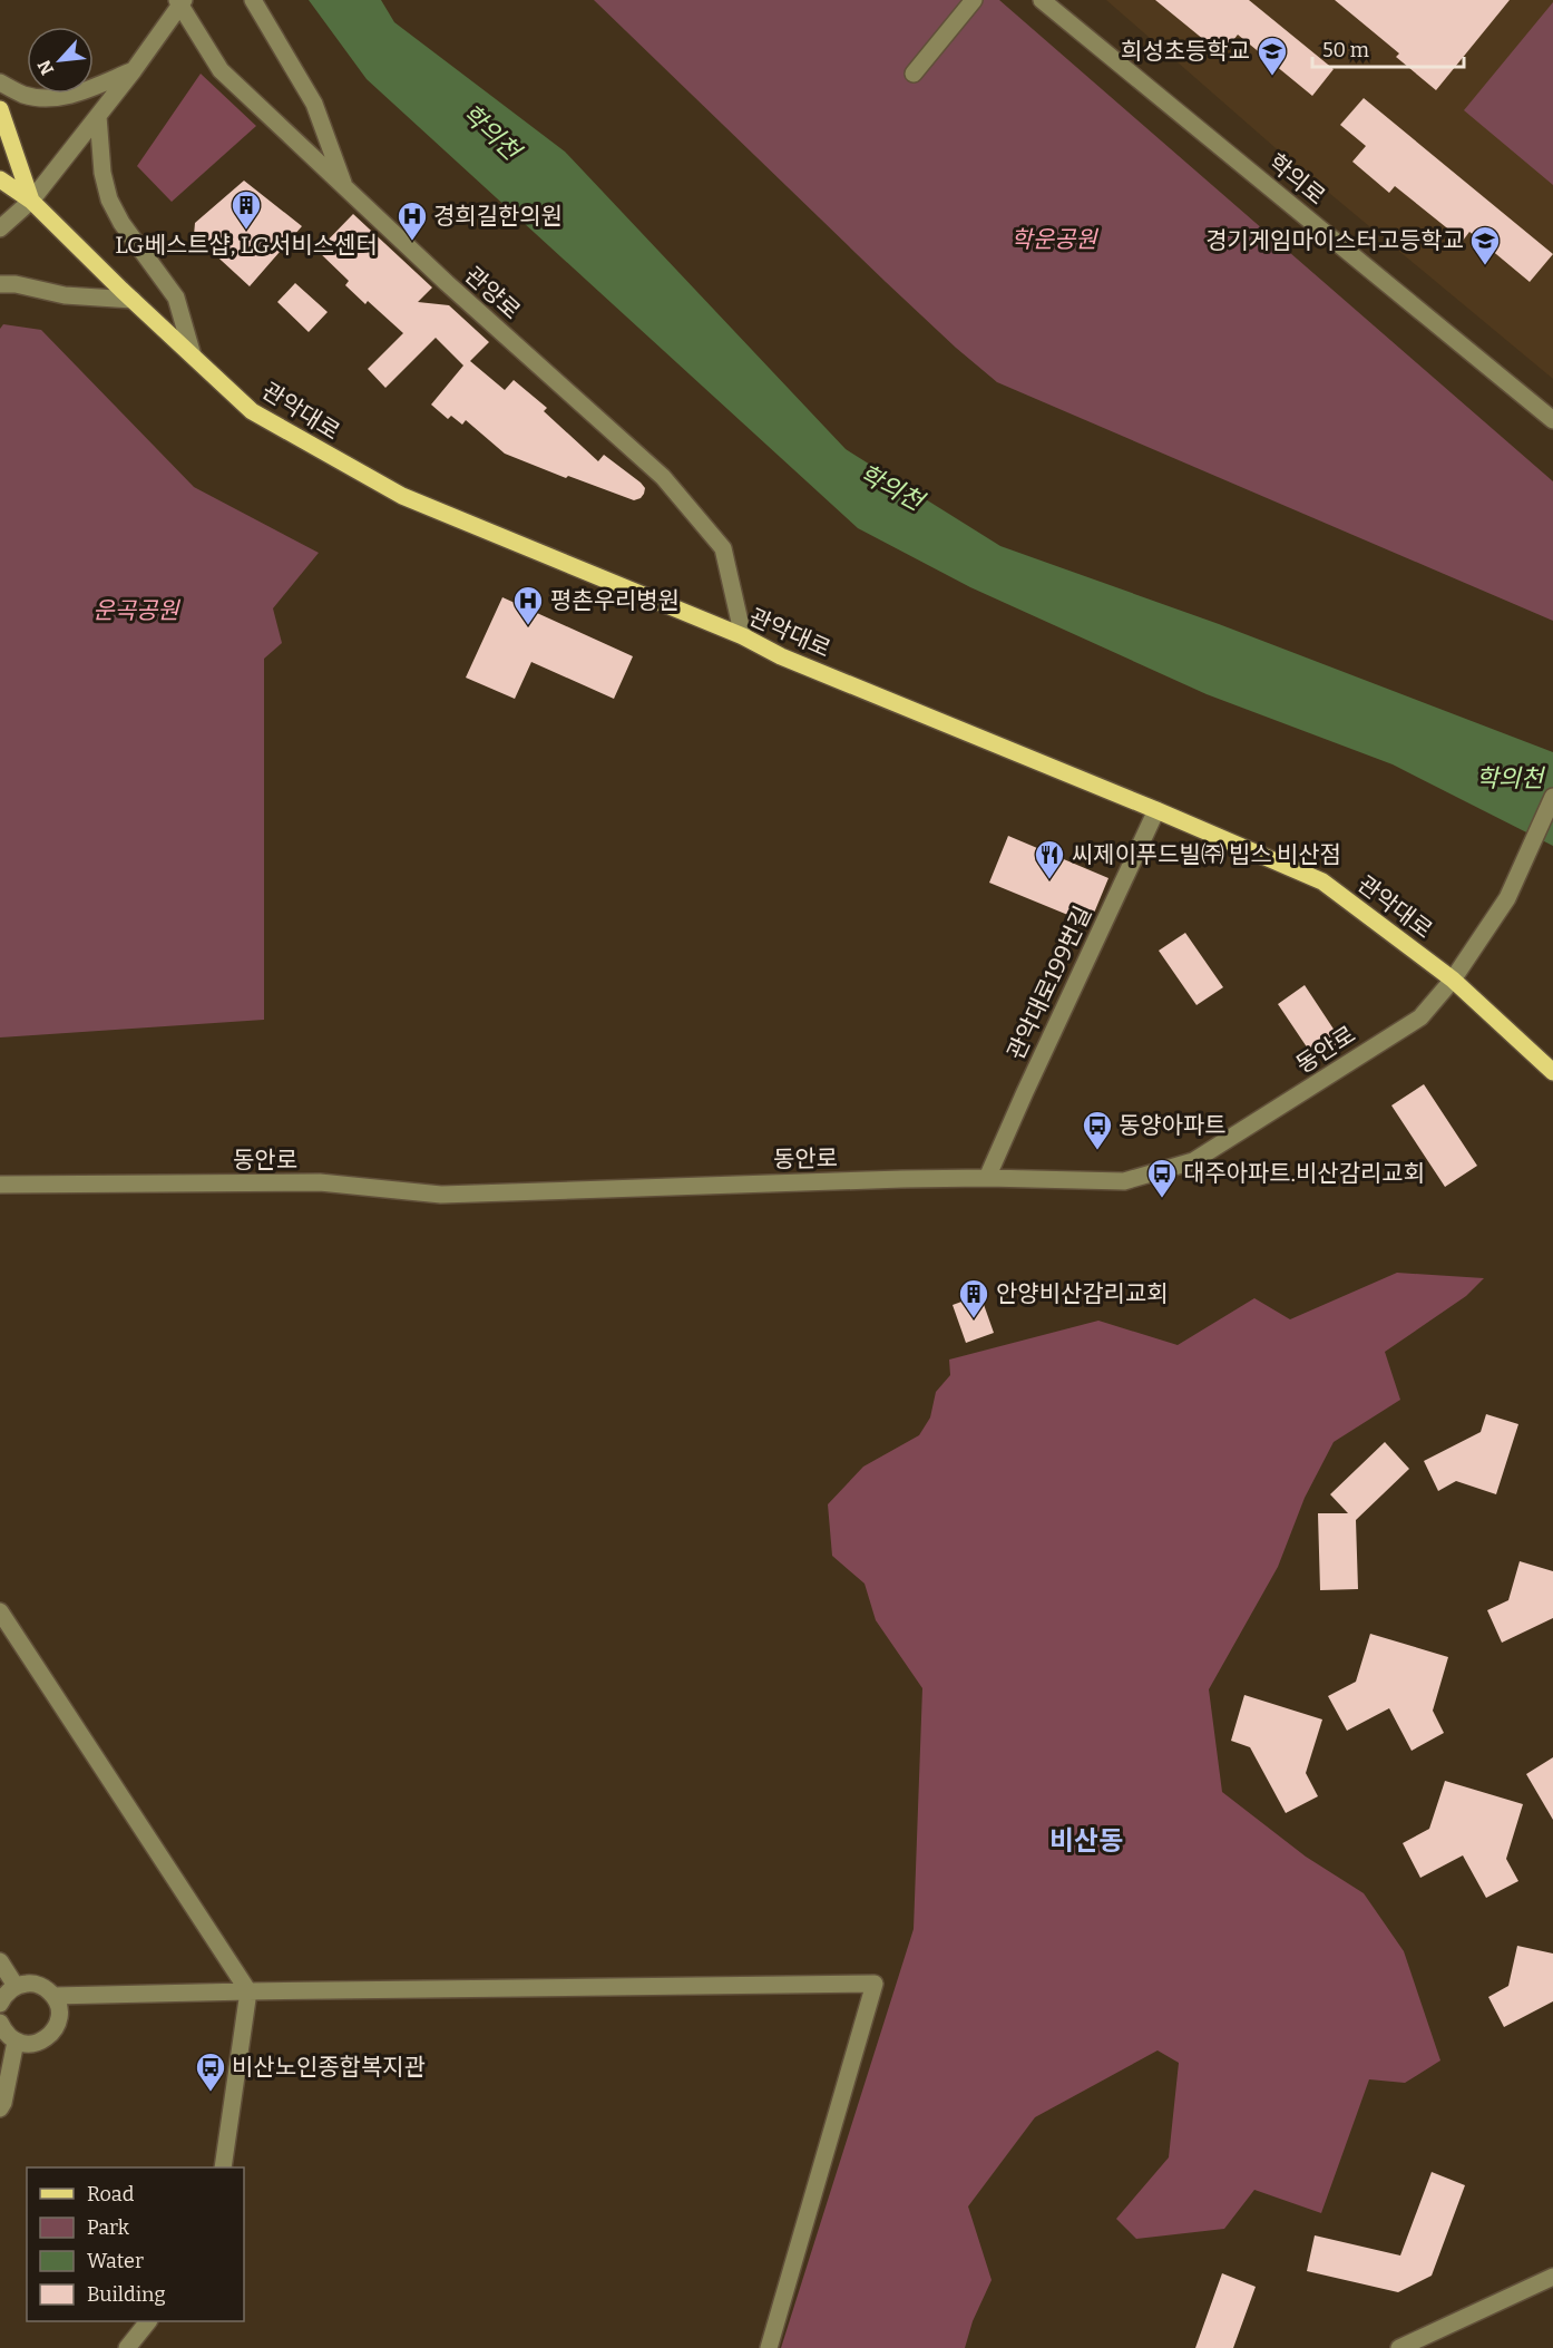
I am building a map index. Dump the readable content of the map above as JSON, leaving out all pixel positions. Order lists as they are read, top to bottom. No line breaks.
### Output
{"streets":{"main road":["관악대로"],"street":["학의로","관양로","관악대로199번길","동안로"]},"crossings":[["관양로","관악대로"],["관악대로","관악대로199번길"],["관악대로","동안로"],["관악대로199번길","동안로"]],"districts":["비산동"],"water":["학의천"],"parks":["학운공원","운곡공원"],"places":{"school or university":["희성초등학교","경기게임마이스터고등학교"],"building":["LG베스트샵, LG서비스센터","안양비산감리교회"],"hospital":["경희길한의원","평촌우리병원"],"restaurant":["씨제이푸드빌㈜ 빕스 비산점"],"bus stop":["동양아파트","대주아파트.비산감리교회","비산노인종합복지관"]},"legend":["Road","Park","Water","Building"],"scale_bar":"50 m","north":"bottom left"}
